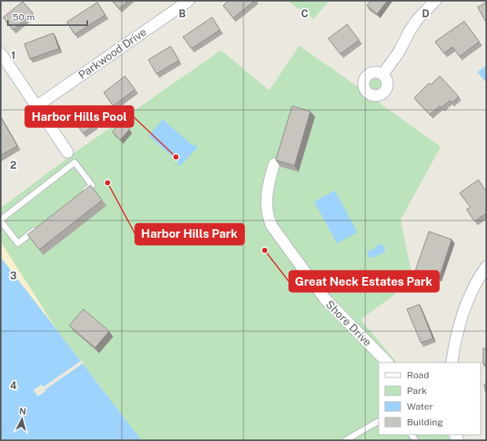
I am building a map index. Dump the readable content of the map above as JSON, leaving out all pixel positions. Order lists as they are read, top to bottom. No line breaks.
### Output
{"streets":{"street":["Parkwood Drive","Shore Drive"]},"places":["Harbor Hills Pool","Harbor Hills Park","Great Neck Estates Park"],"legend":["Road","Park","Water","Building"],"scale_bar":"50 m","north":"top","grid":{"columns":["B","C","D"],"rows":["1","2","3","4"]}}
